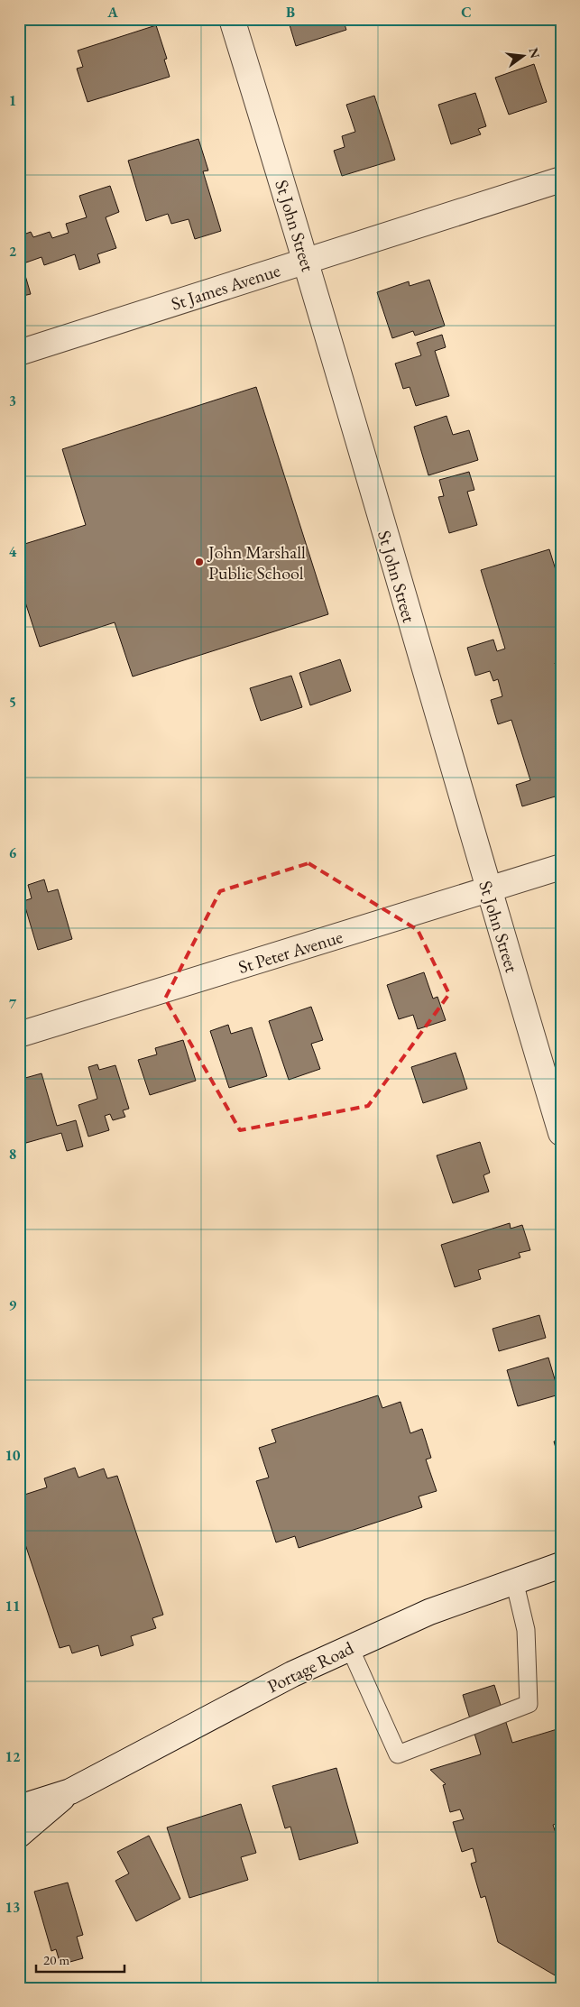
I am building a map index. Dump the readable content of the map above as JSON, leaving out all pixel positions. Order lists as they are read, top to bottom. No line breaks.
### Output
{"streets":{"street":["St John Street","St James Avenue","St Peter Avenue","Portage Road"]},"crossings":[["St John Street","St James Avenue"],["St John Street","St Peter Avenue"]],"places":["John Marshall Public School"],"scale_bar":"20 m","north":"right","grid":{"columns":["A","B","C"],"rows":["1","2","3","4","5","6","7","8","9","10","11","12","13"]}}
